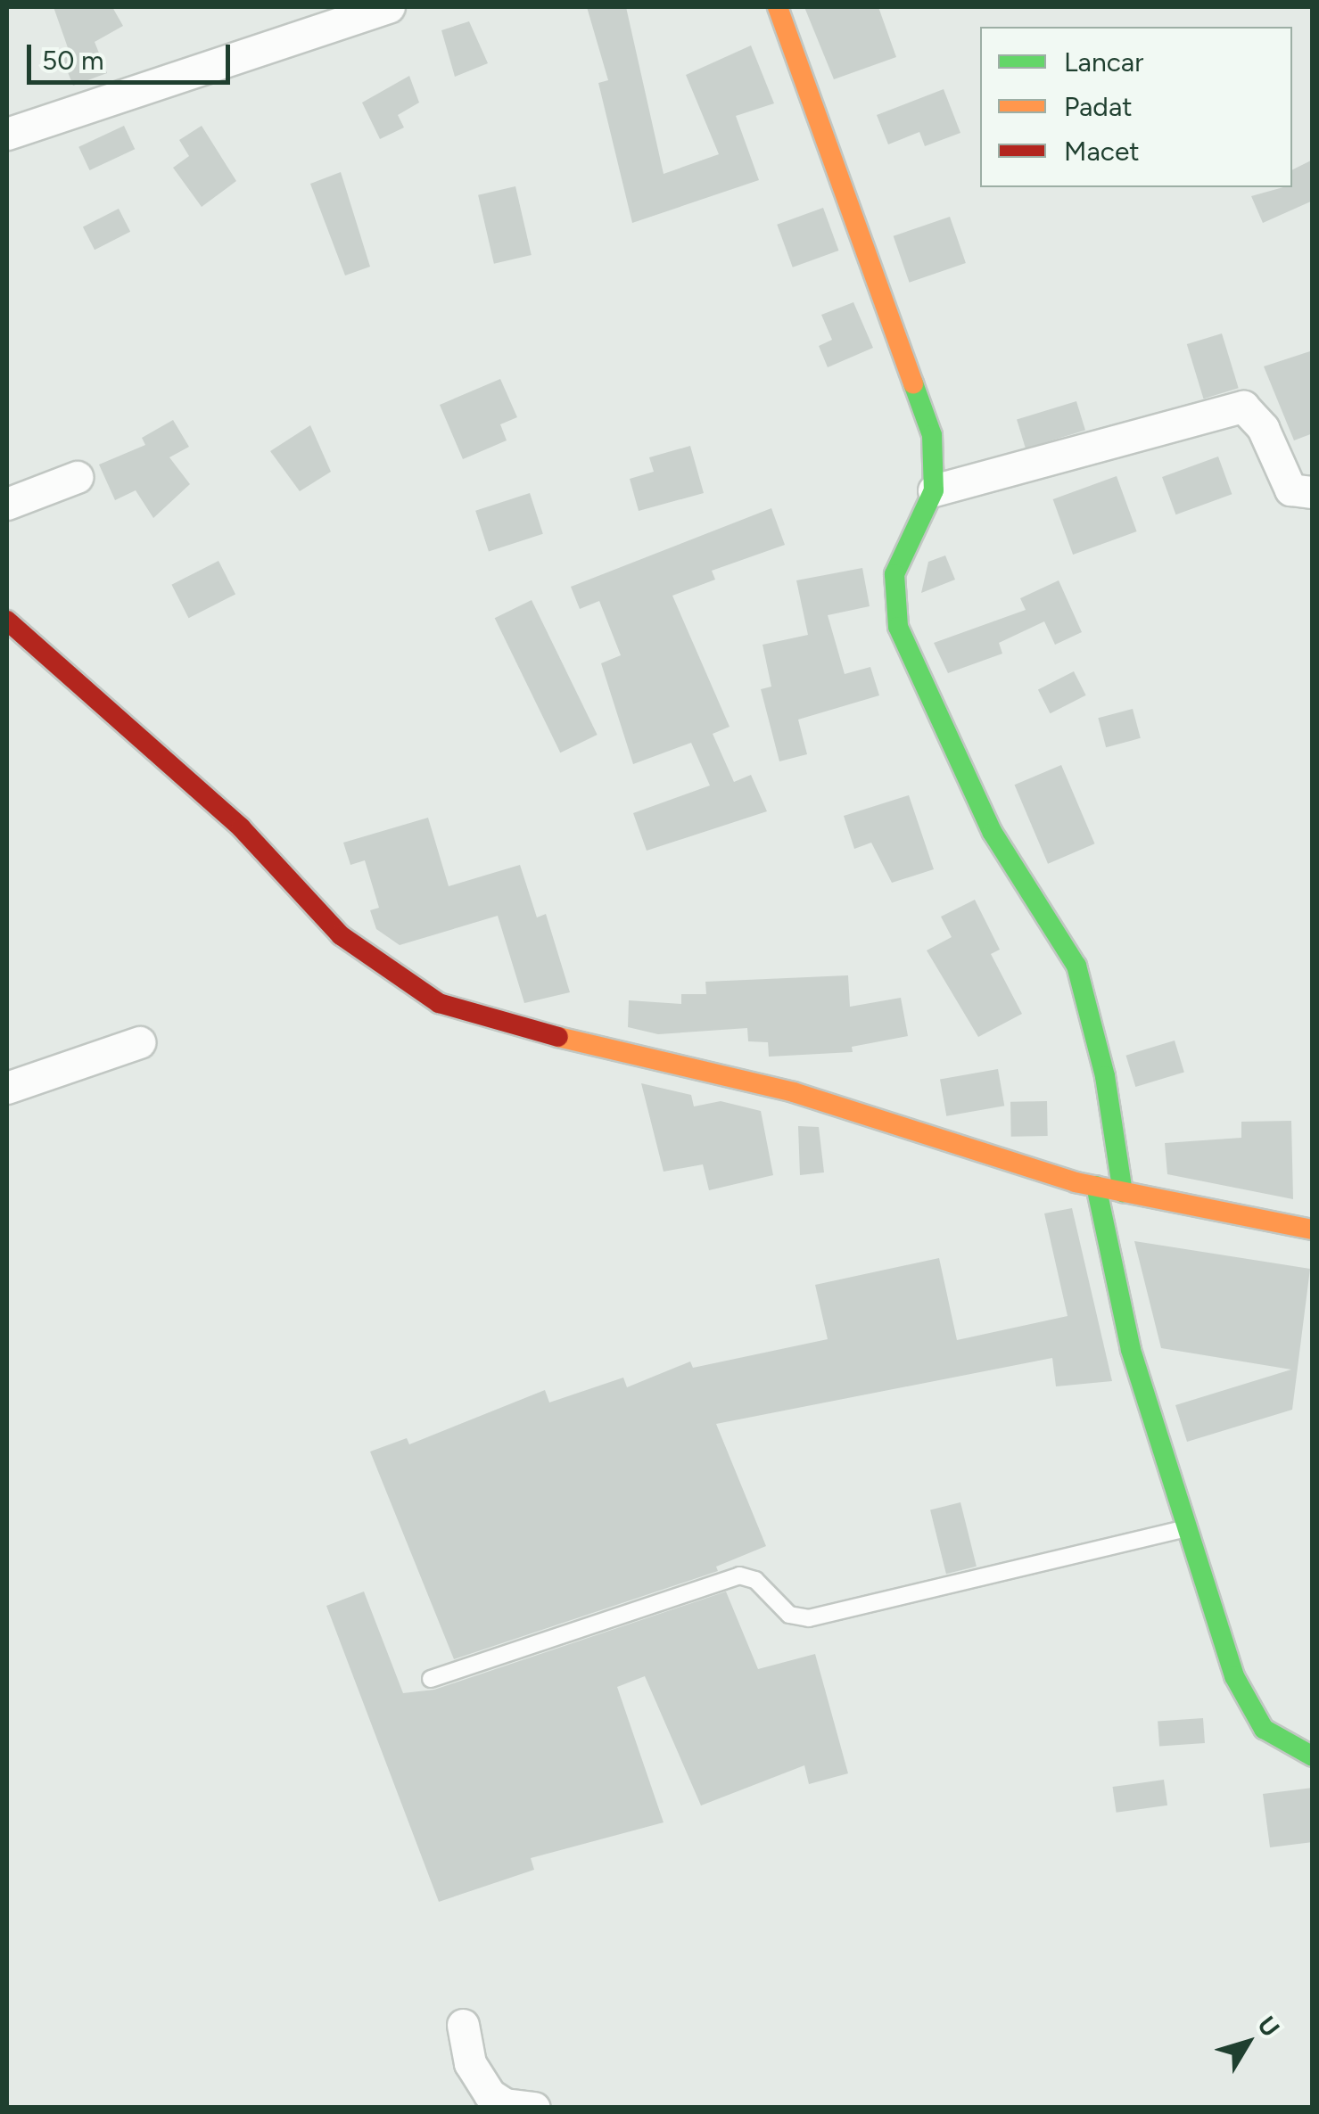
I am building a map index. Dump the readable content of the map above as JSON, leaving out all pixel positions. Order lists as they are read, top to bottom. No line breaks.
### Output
{"legend":["Lancar","Padat","Macet"],"scale_bar":"50 m","north":"top right"}
